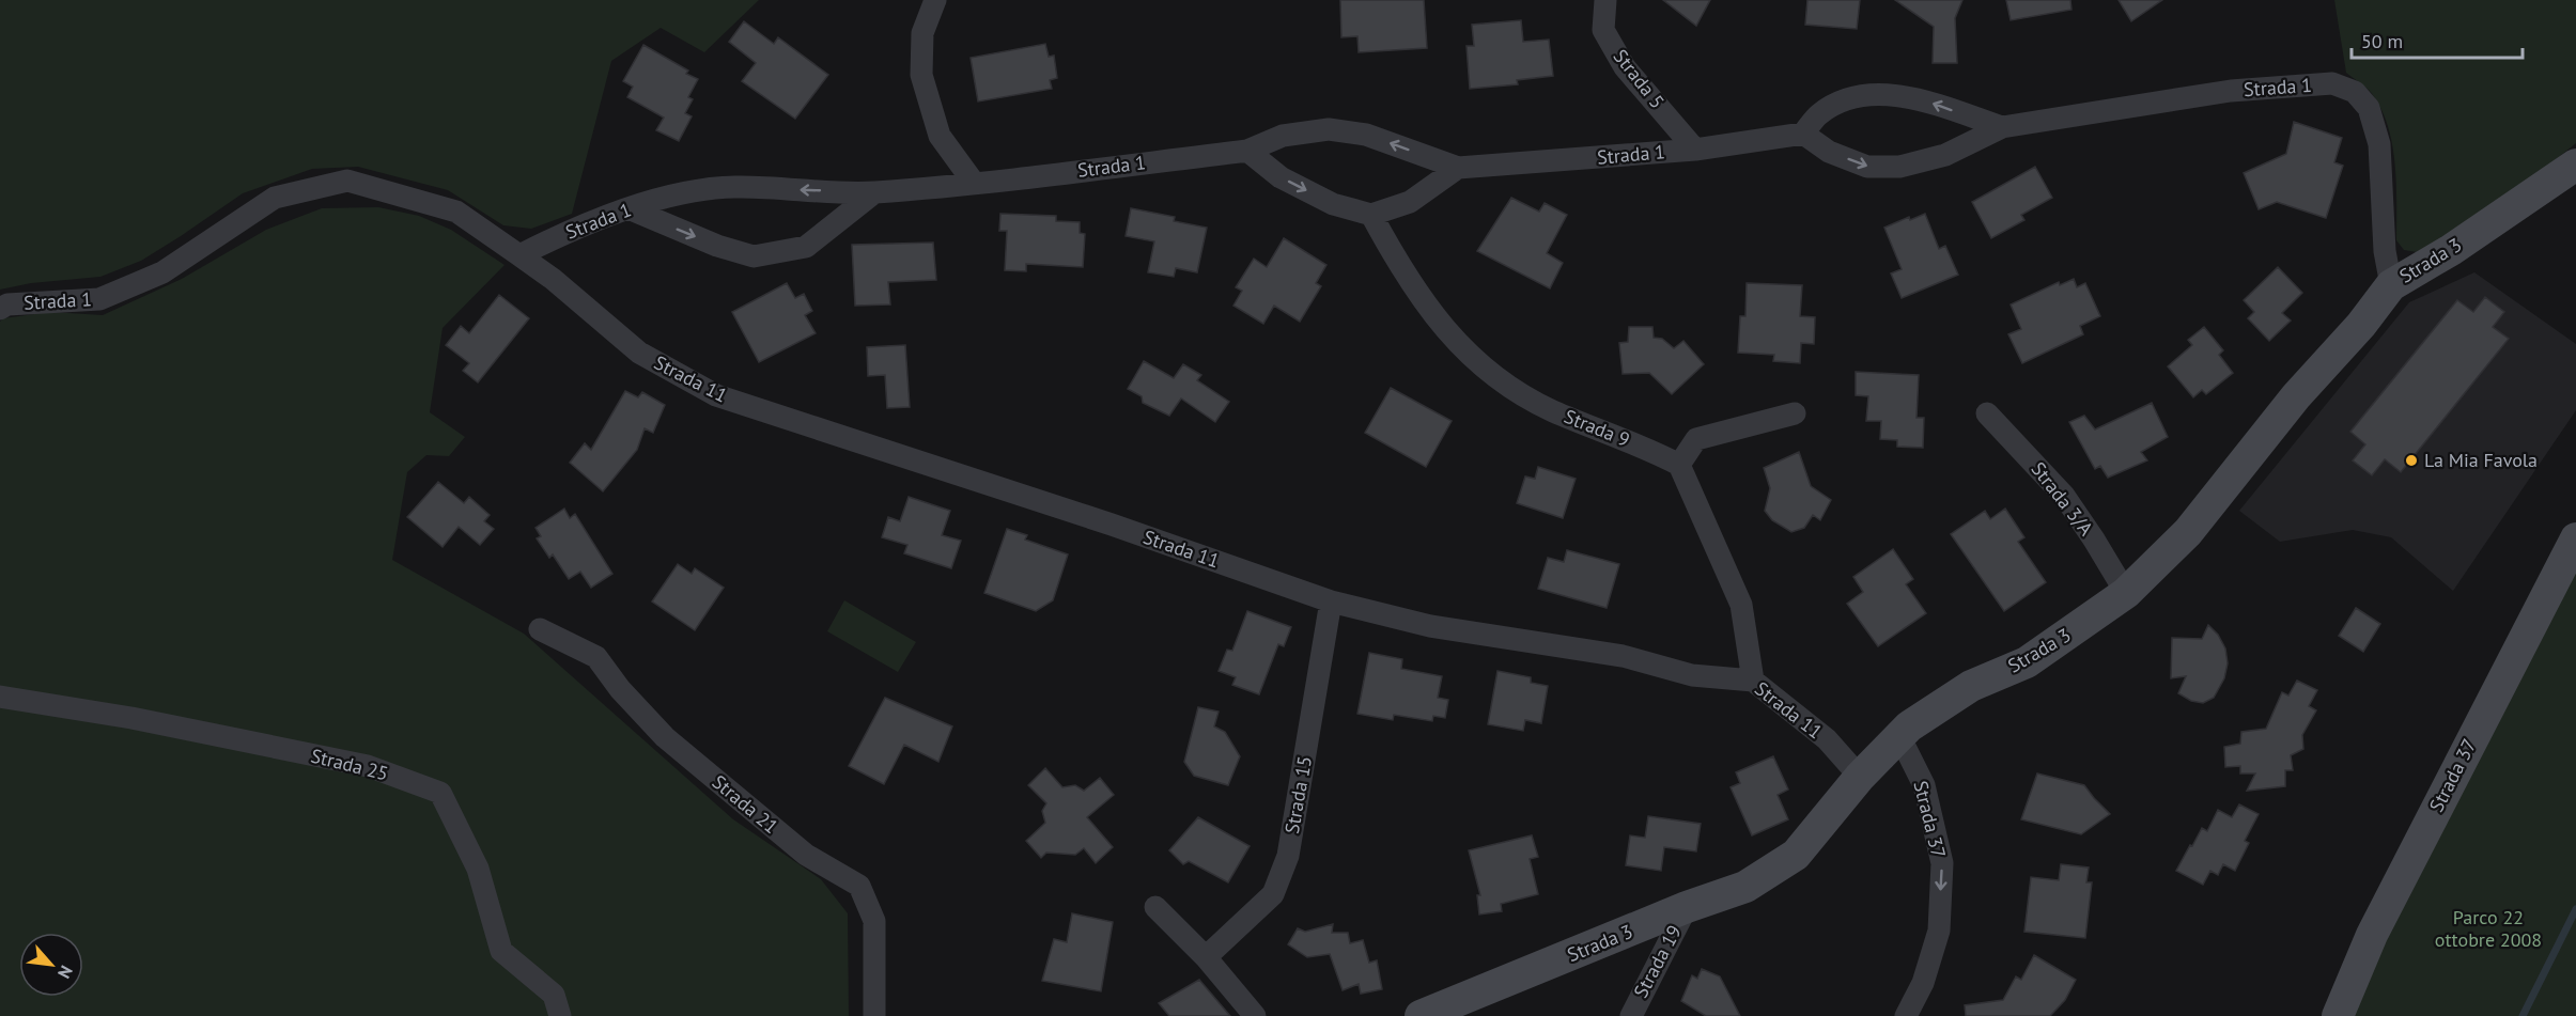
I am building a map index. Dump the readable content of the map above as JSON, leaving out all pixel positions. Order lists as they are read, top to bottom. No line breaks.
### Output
{"streets":{"street":["Strada 5","Strada 1","Strada 3","Strada 11","Strada 9","Strada 3/A","Strada 25","Strada 37","Strada 15","Strada 21","Strada 19"]},"crossings":[["Strada 5","Strada 1"],["Strada 1","Strada 3"],["Strada 1","Strada 11"],["Strada 1","Strada 9"],["Strada 3","Strada 11"],["Strada 3","Strada 3/A"],["Strada 3","Strada 37"],["Strada 3","Strada 19"],["Strada 11","Strada 15"]],"parks":["Parco 22 ottobre 2008"],"places":["La Mia Favola"],"scale_bar":"50 m","north":"bottom right"}
